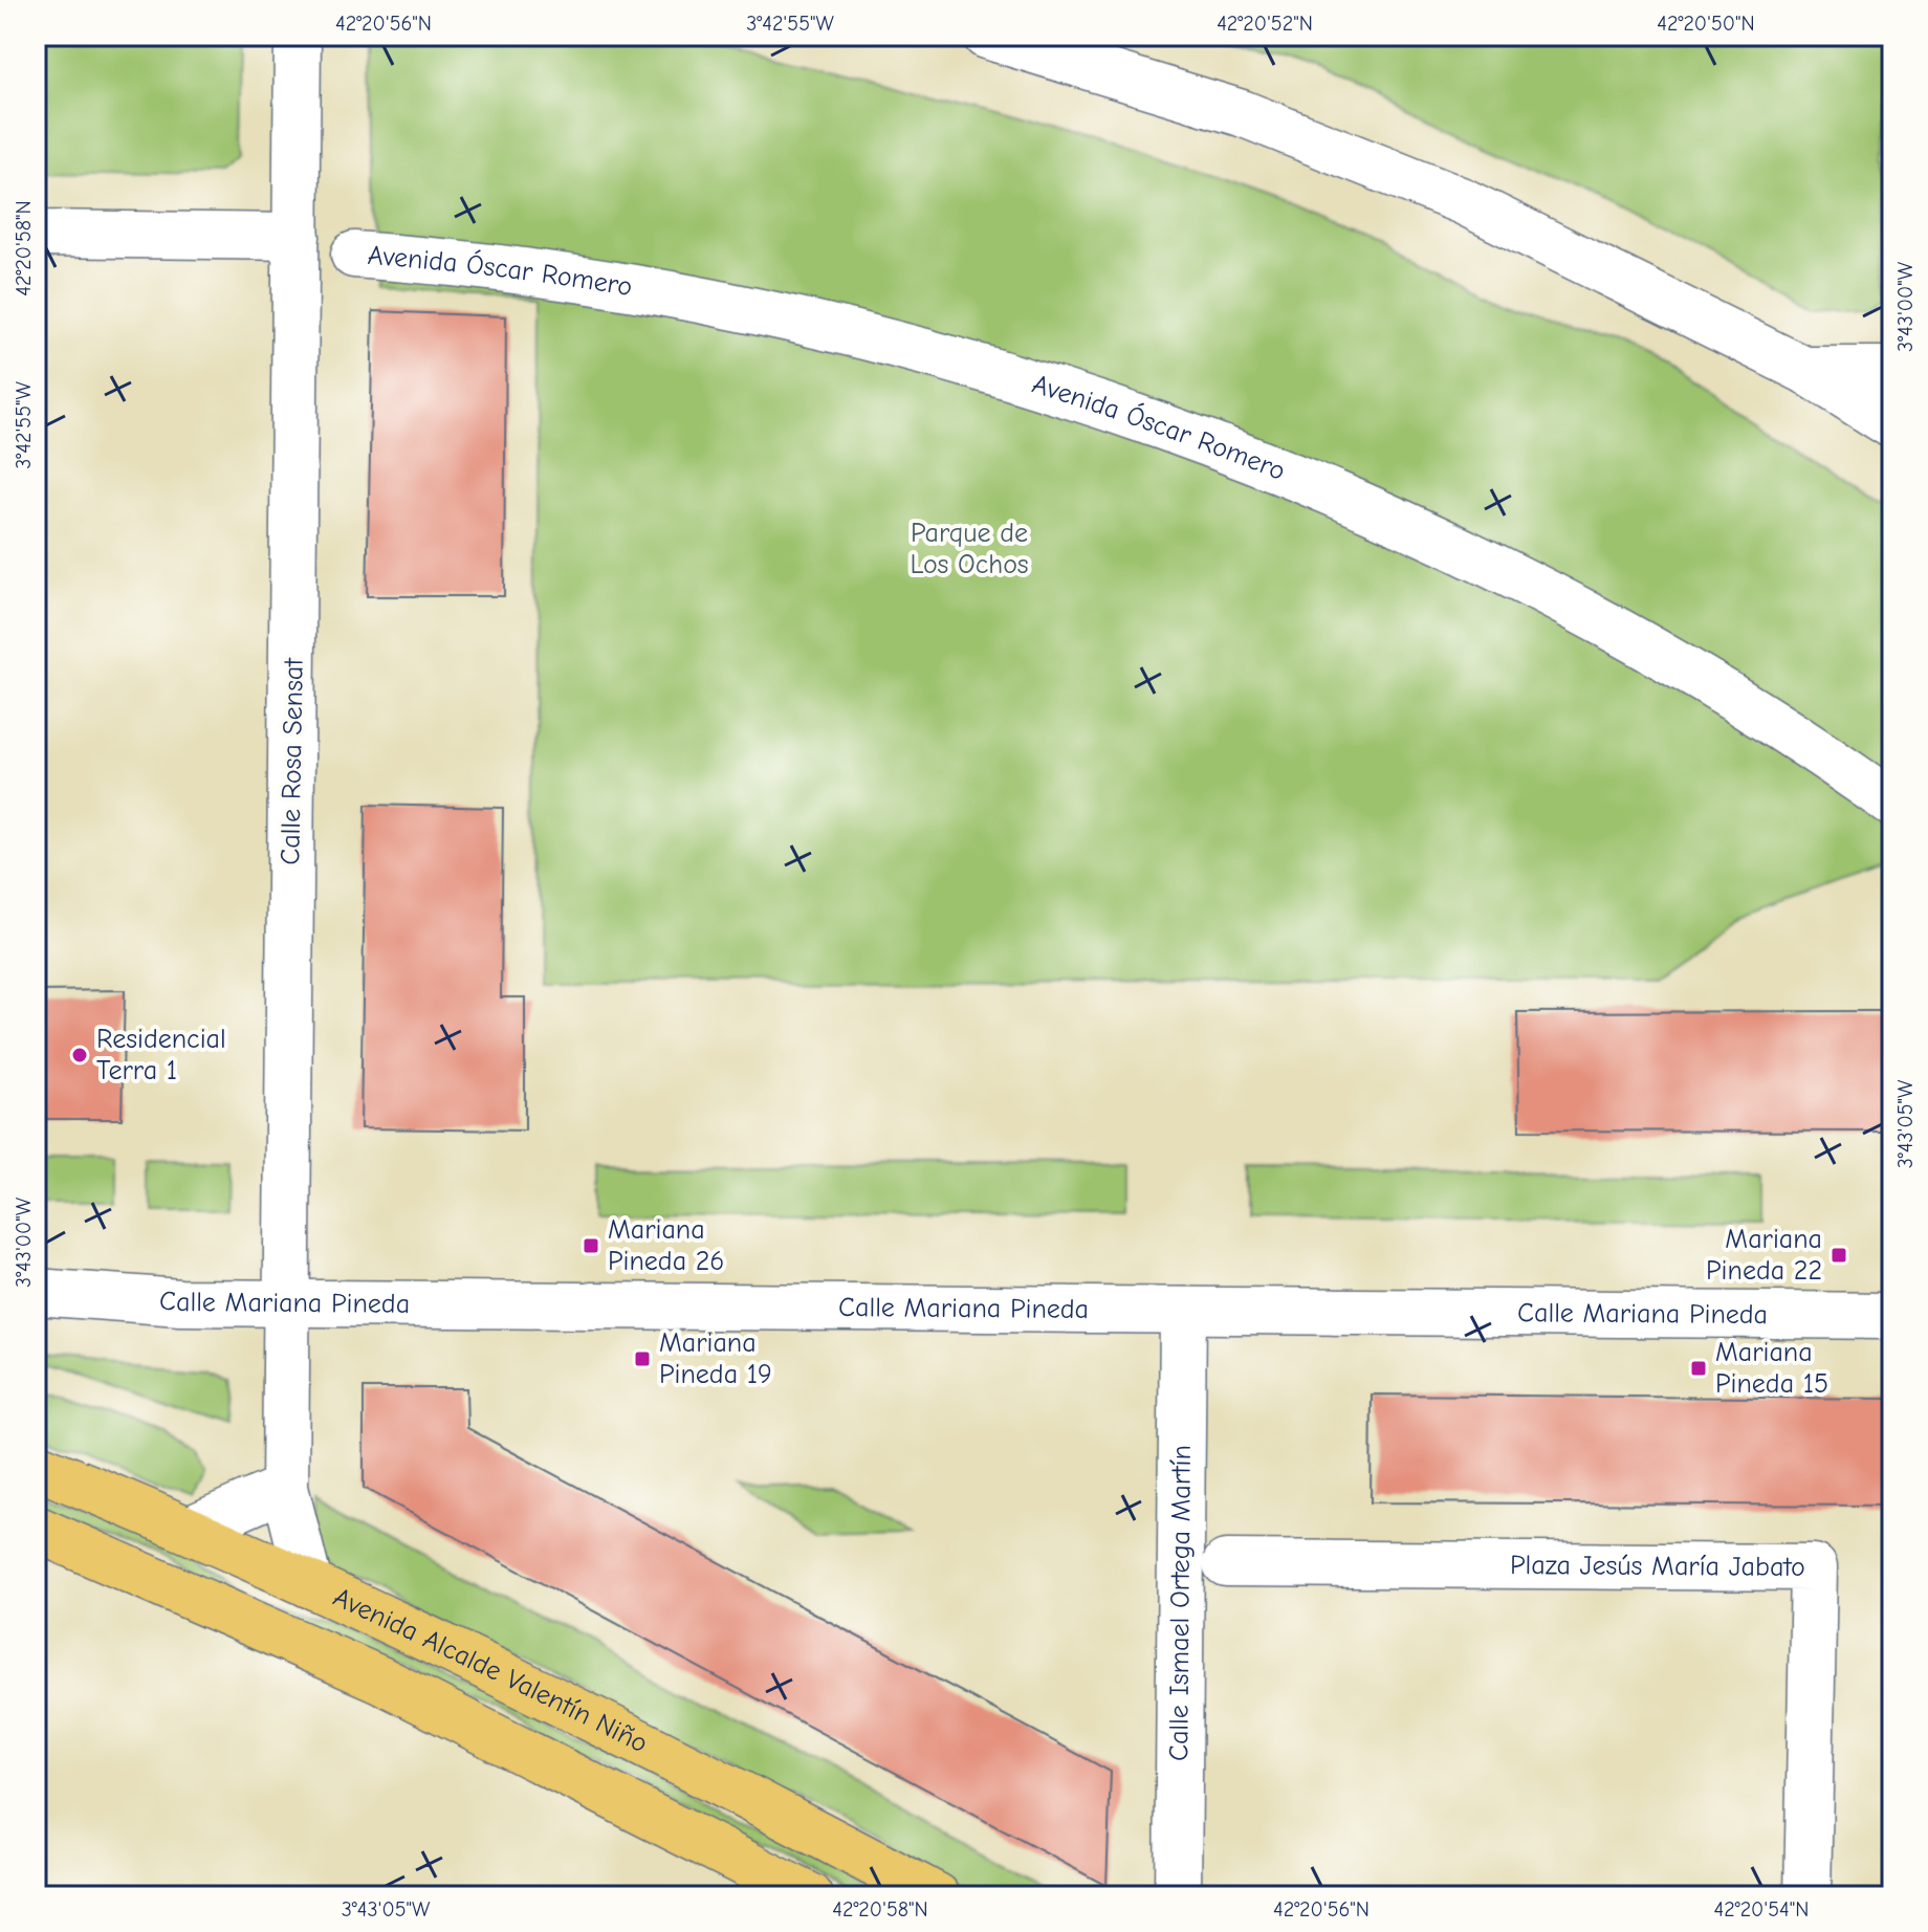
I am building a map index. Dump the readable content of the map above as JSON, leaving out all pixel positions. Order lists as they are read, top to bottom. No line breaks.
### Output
{"streets":{"main road":["Avenida Alcalde Valentín Niño"],"street":["Avenida Óscar Romero","Calle Rosa Sensat","Calle Mariana Pineda","Plaza Jesús María Jabato","Calle Ismael Ortega Martín"]},"crossings":[["Calle Rosa Sensat","Calle Mariana Pineda"],["Calle Rosa Sensat","Avenida Alcalde Valentín Niño"],["Calle Mariana Pineda","Calle Ismael Ortega Martín"]],"parks":["Parque de Los Ochos"],"places":{"other":["Residencial Terra 1"],"transit":["Mariana Pineda 26","Mariana Pineda 22","Mariana Pineda 19","Mariana Pineda 15"]},"coordinates":["42°20'56\"N","3°42'55\"W","42°20'52\"N","42°20'50\"N","42°20'58\"N","3°43'00\"W","3°43'05\"W","42°20'54\"N"]}
